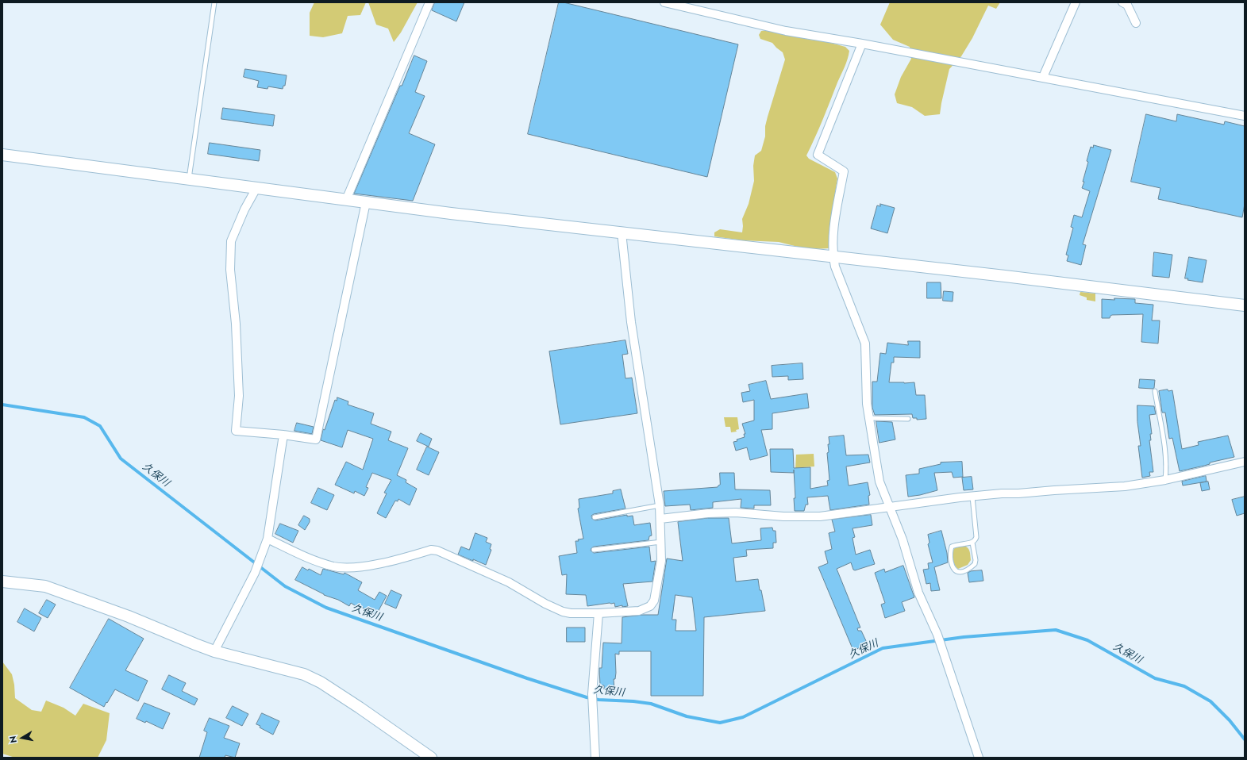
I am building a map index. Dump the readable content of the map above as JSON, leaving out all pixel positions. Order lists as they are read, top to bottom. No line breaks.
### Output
{"water":["久保川"],"north":"left"}
